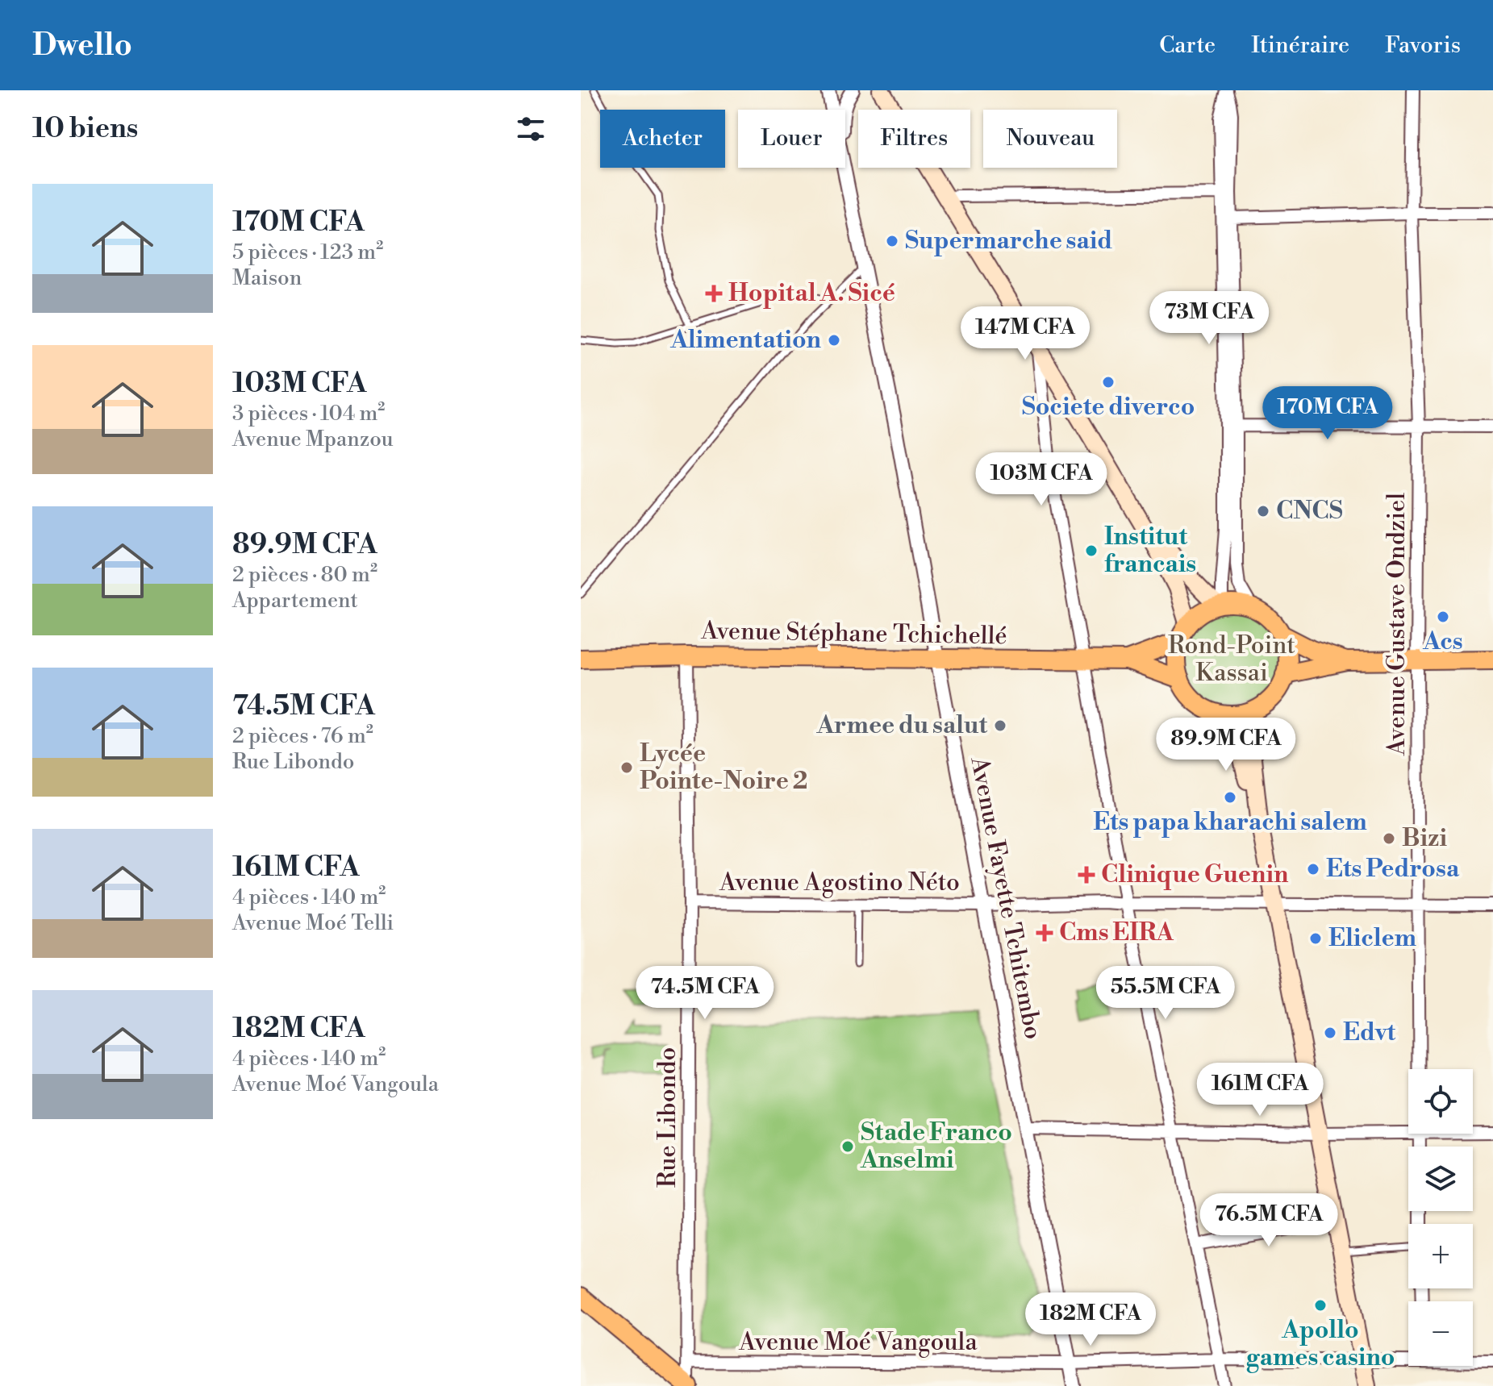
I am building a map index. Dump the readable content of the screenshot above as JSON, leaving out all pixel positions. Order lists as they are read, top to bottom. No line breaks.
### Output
{"streets":{"main road":["Avenue Stéphane Tchichellé"],"street":["Avenue Gustave Ondziel","Avenue Agostino Néto","Avenue Fayette Tchitembo","Rue Libondo","Avenue Moé Vangoula"]},"crossings":[["Avenue Gustave Ondziel","Avenue Agostino Néto"],["Avenue Stéphane Tchichellé","Avenue Fayette Tchitembo"],["Avenue Stéphane Tchichellé","Rue Libondo"],["Avenue Agostino Néto","Avenue Fayette Tchitembo"],["Avenue Agostino Néto","Rue Libondo"],["Avenue Fayette Tchitembo","Avenue Moé Vangoula"],["Rue Libondo","Avenue Moé Vangoula"]],"parks":["Rond-Point Kassai"],"places":{"other":["Supermarche said","Alimentation","Societe diverco","CNCS","Institut francais","Acs","Armee du salut","Lycée Pointe-Noire 2","Ets papa kharachi salem","Bizi","Ets Pedrosa","Eliclem","Edvt","Stade Franco Anselmi","Apollo games casino"],"health":["Hopital A. Sicé","Clinique Guenin","Cms EIRA"]},"page":{"header":"Dwello","nav":["Carte","Itinéraire","Favoris"],"heading":"10 biens","chip":["Acheter","Louer","Filtres","Nouveau"],"list":[{"name":"170M CFA","note":"5 pièces · 123 m² · Maison"},{"name":"103M CFA","note":"3 pièces · 104 m² · Avenue Mpanzou"},{"name":"89.9M CFA","note":"2 pièces · 80 m² · Appartement"},{"name":"74.5M CFA","note":"2 pièces · 76 m² · Rue Libondo"},{"name":"161M CFA","note":"4 pièces · 140 m² · Avenue Moé Telli"},{"name":"182M CFA","note":"4 pièces · 140 m² · Avenue Moé Vangoula"}],"price":["73M CFA","147M CFA","170M CFA","103M CFA","89.9M CFA","74.5M CFA","55.5M CFA","161M CFA","76.5M CFA","182M CFA"],"map_buttons":["+","−"]}}
